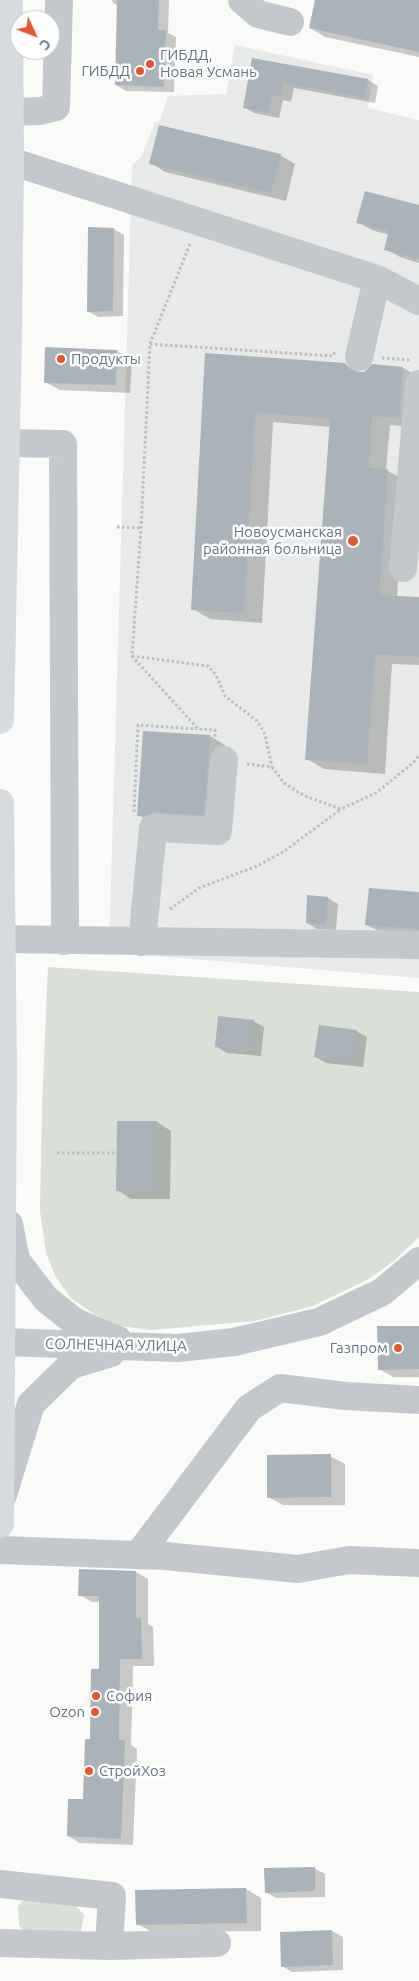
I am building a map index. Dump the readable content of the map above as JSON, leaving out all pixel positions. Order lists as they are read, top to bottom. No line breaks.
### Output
{"streets":{"street":["СОЛНЕЧНАЯ УЛИЦА"]},"places":["ГИБДД, Новая Усмань","ГИБДД","Продукты","Новоусманская районная больница","Газпром","София","Ozon","СтройХоз"],"north":"bottom right"}
